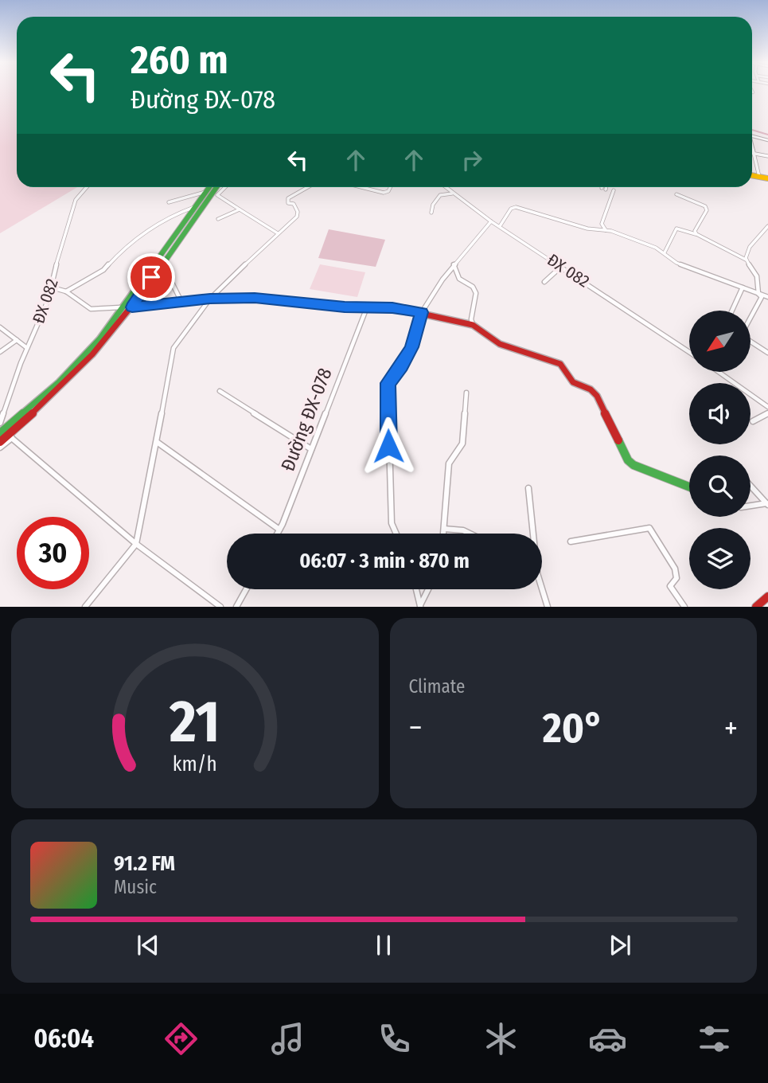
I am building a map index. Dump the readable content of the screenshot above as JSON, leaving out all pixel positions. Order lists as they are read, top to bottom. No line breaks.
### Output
{"streets":{"street":["ĐX 082","Đường ĐX-078"]},"north":"bottom left","page":{"turn":["260 m","Đường ĐX-078"],"limit":"30","trip":"06:07 · 3 min · 870 m","tile":"Climate","heat":["−","20°","+"],"song":["91.2 FM","Music"],"tabs":"06:04","gauge":["21","km/h"]}}
